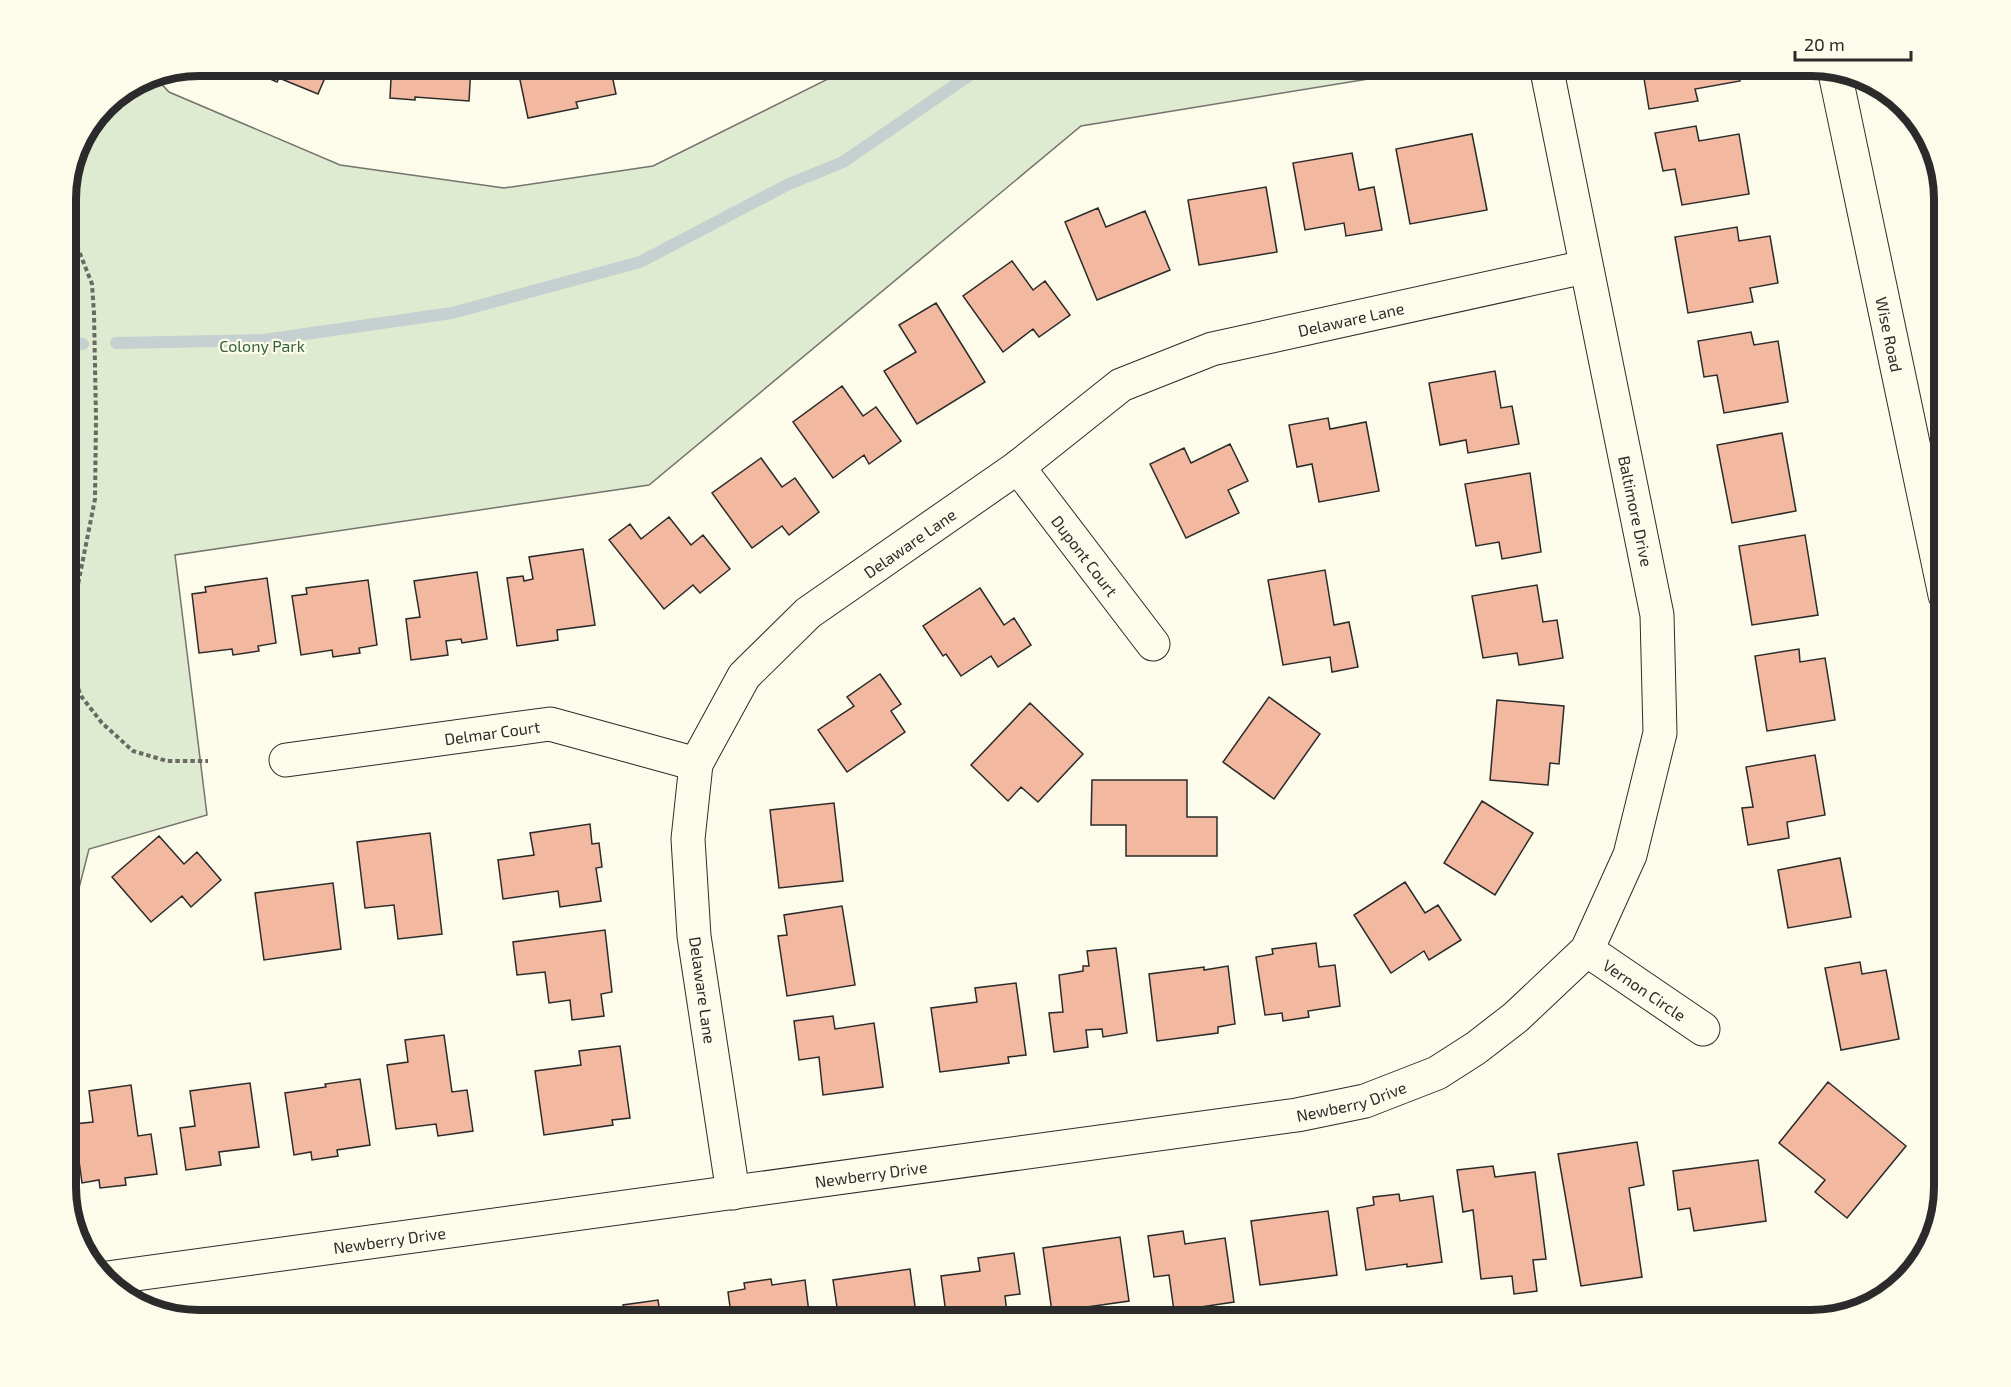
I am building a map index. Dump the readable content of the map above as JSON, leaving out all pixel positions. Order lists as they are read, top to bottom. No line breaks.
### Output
{"streets":{"street":["Delaware Lane","Wise Road","Baltimore Drive","Dupont Court","Delmar Court","Vernon Circle","Newberry Drive"]},"crossings":[["Delaware Lane","Baltimore Drive"],["Delaware Lane","Dupont Court"],["Delaware Lane","Delmar Court"],["Delaware Lane","Newberry Drive"],["Baltimore Drive","Vernon Circle"],["Baltimore Drive","Newberry Drive"],["Vernon Circle","Newberry Drive"]],"parks":["Colony Park"],"scale_bar":"20 m"}
